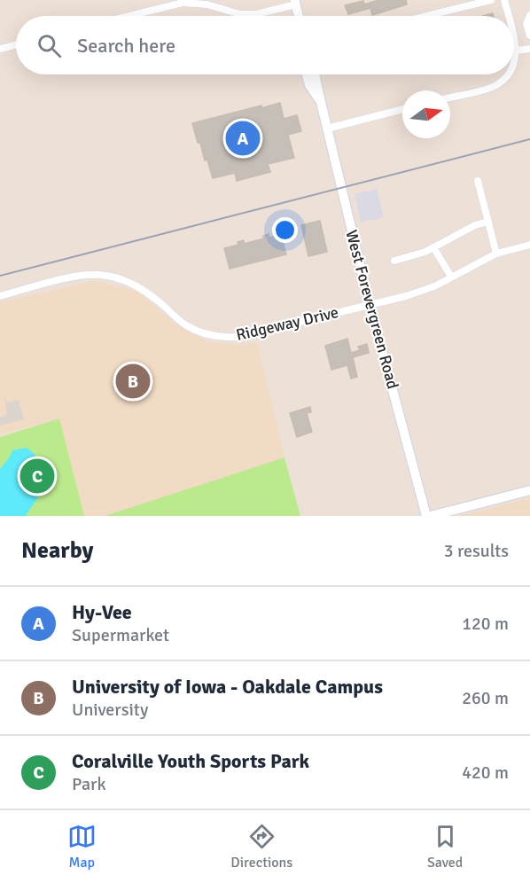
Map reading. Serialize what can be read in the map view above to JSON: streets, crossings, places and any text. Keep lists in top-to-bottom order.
{
  "streets": {
    "street": ["West Forevergreen Road", "Ridgeway Drive"]
  },
  "crossings": [
    ["West Forevergreen Road", "Ridgeway Drive"]
  ],
  "north": "right",
  "page": {
    "search": "Search here",
    "pins": ["A", "B", "C"],
    "heading": ["Nearby", "3 results"],
    "list": [
      {
        "mark": "A",
        "name": "Hy-Vee",
        "note": "Supermarket",
        "value": "120 m"
      },
      {
        "mark": "B",
        "name": "University of Iowa - Oakdale Campus",
        "note": "University",
        "value": "260 m"
      },
      {
        "mark": "C",
        "name": "Coralville Youth Sports Park",
        "note": "Park",
        "value": "420 m"
      }
    ],
    "nav": ["Map", "Directions", "Saved"]
  }
}
